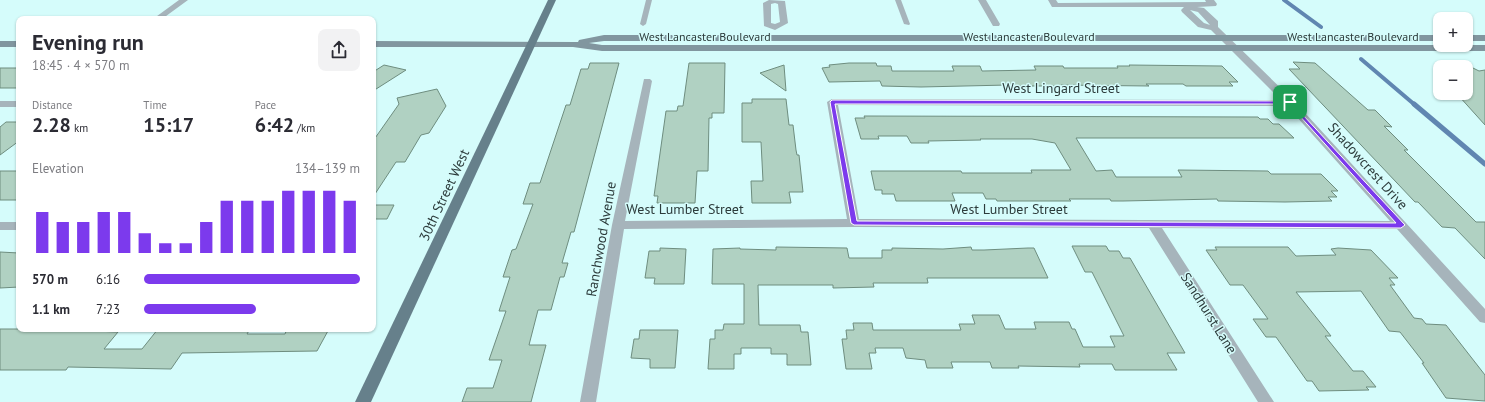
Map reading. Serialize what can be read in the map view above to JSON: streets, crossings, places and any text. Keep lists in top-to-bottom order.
{
  "streets": {
    "main road": ["30th Street West"],
    "street": [
      "West Lancaster Boulevard",
      "West Lingard Street",
      "Shadowcrest Drive",
      "West Lumber Street",
      "Ranchwood Avenue",
      "Sandhurst Lane"
    ]
  },
  "crossings": [
    ["West Lancaster Boulevard", "Shadowcrest Drive"],
    ["West Lancaster Boulevard", "30th Street West"],
    ["West Lingard Street", "Shadowcrest Drive"],
    ["West Lingard Street", "West Lumber Street"],
    ["Shadowcrest Drive", "West Lumber Street"],
    ["West Lumber Street", "Ranchwood Avenue"],
    ["West Lumber Street", "Sandhurst Lane"]
  ],
  "page": {
    "map_buttons": ["+", "−"],
    "heading": ["Evening run", "18:45 · 4 × 570 m"],
    "stats": [
      ["Distance", "2.28 km"],
      ["Time", "15:17"],
      ["Pace", "6:42 /km"]
    ],
    "chart": ["Elevation", "134–139 m"],
    "list": [
      {
        "name": "570 m",
        "note": "6:16"
      },
      {
        "name": "1.1 km",
        "note": "7:23"
      }
    ]
  }
}
